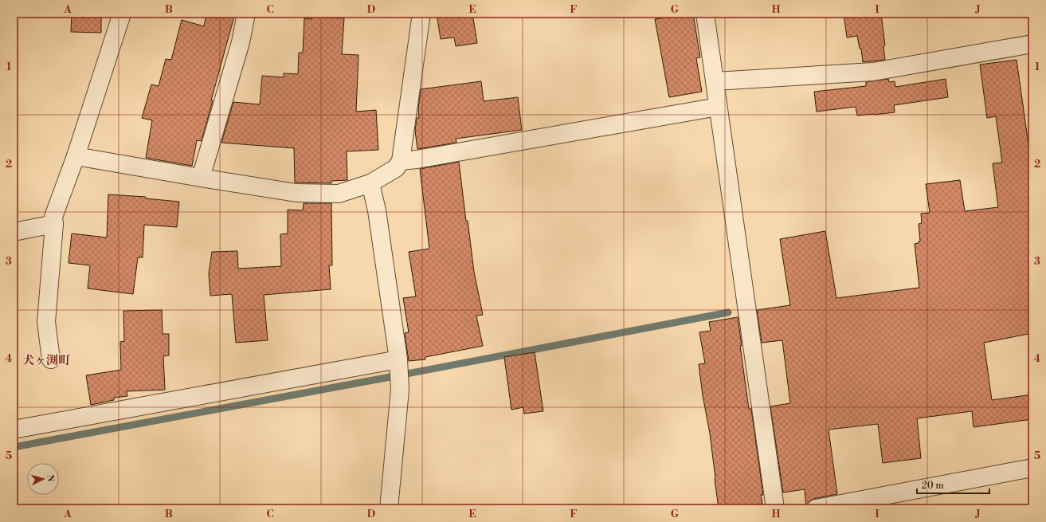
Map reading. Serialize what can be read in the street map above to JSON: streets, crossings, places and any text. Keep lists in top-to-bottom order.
{
  "districts": ["犬ヶ渕町"],
  "scale_bar": "20 m",
  "north": "right",
  "grid": {
    "columns": [
      "A",
      "B",
      "C",
      "D",
      "E",
      "F",
      "G",
      "H",
      "I",
      "J"
    ],
    "rows": [
      "1",
      "2",
      "3",
      "4",
      "5"
    ]
  }
}
